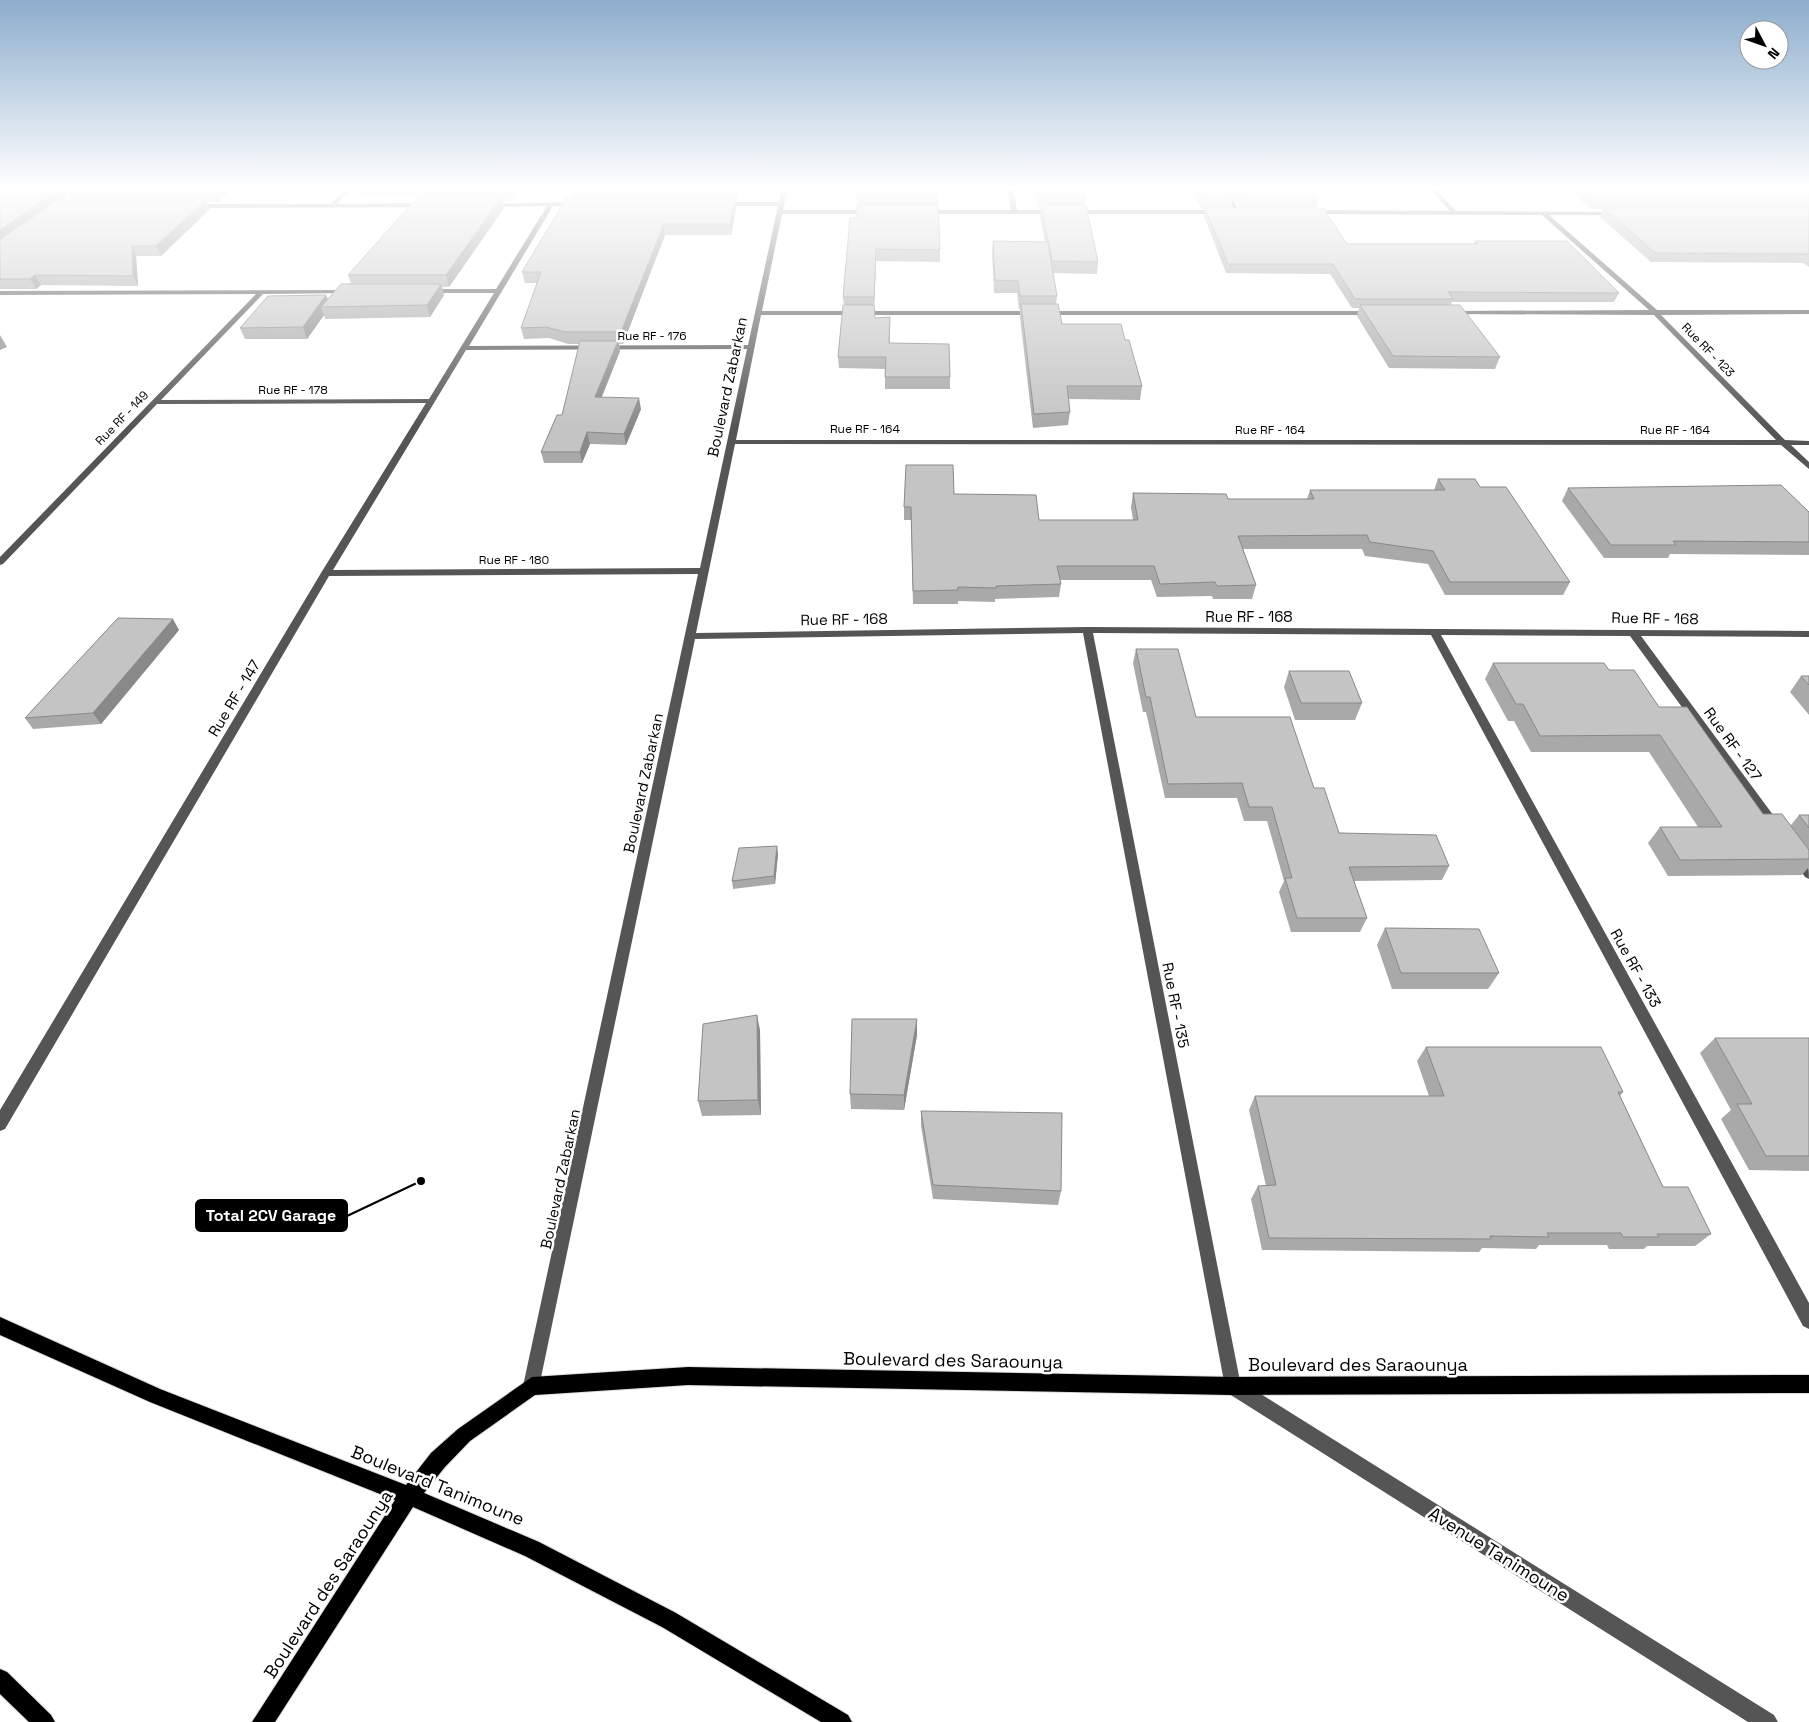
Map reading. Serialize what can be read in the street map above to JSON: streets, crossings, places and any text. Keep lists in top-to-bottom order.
{
  "streets": {
    "main road": ["Boulevard des Saraounya", "Boulevard Tanimoune"],
    "street": [
      "Rue RF - 176",
      "Rue RF - 123",
      "Boulevard Zabarkan",
      "Rue RF - 178",
      "Rue RF - 149",
      "Rue RF - 164",
      "Rue RF - 180",
      "Rue RF - 168",
      "Rue RF - 147",
      "Rue RF - 127",
      "Rue RF - 133",
      "Rue RF - 135",
      "Avenue Tanimoune"
    ]
  },
  "crossings": [
    ["Rue RF - 176", "Boulevard Zabarkan"],
    ["Rue RF - 176", "Rue RF - 147"],
    ["Rue RF - 123", "Rue RF - 164"],
    ["Boulevard Zabarkan", "Rue RF - 164"],
    ["Boulevard Zabarkan", "Rue RF - 180"],
    ["Boulevard Zabarkan", "Rue RF - 168"],
    ["Boulevard Zabarkan", "Boulevard des Saraounya"],
    ["Rue RF - 178", "Rue RF - 149"],
    ["Rue RF - 178", "Rue RF - 147"],
    ["Rue RF - 180", "Rue RF - 147"],
    ["Rue RF - 168", "Rue RF - 127"],
    ["Rue RF - 168", "Rue RF - 133"],
    ["Rue RF - 168", "Rue RF - 135"],
    ["Rue RF - 135", "Boulevard des Saraounya"],
    ["Rue RF - 135", "Avenue Tanimoune"],
    ["Boulevard des Saraounya", "Boulevard Tanimoune"],
    ["Boulevard des Saraounya", "Avenue Tanimoune"]
  ],
  "places": ["Total 2CV Garage"],
  "north": "bottom right"
}
